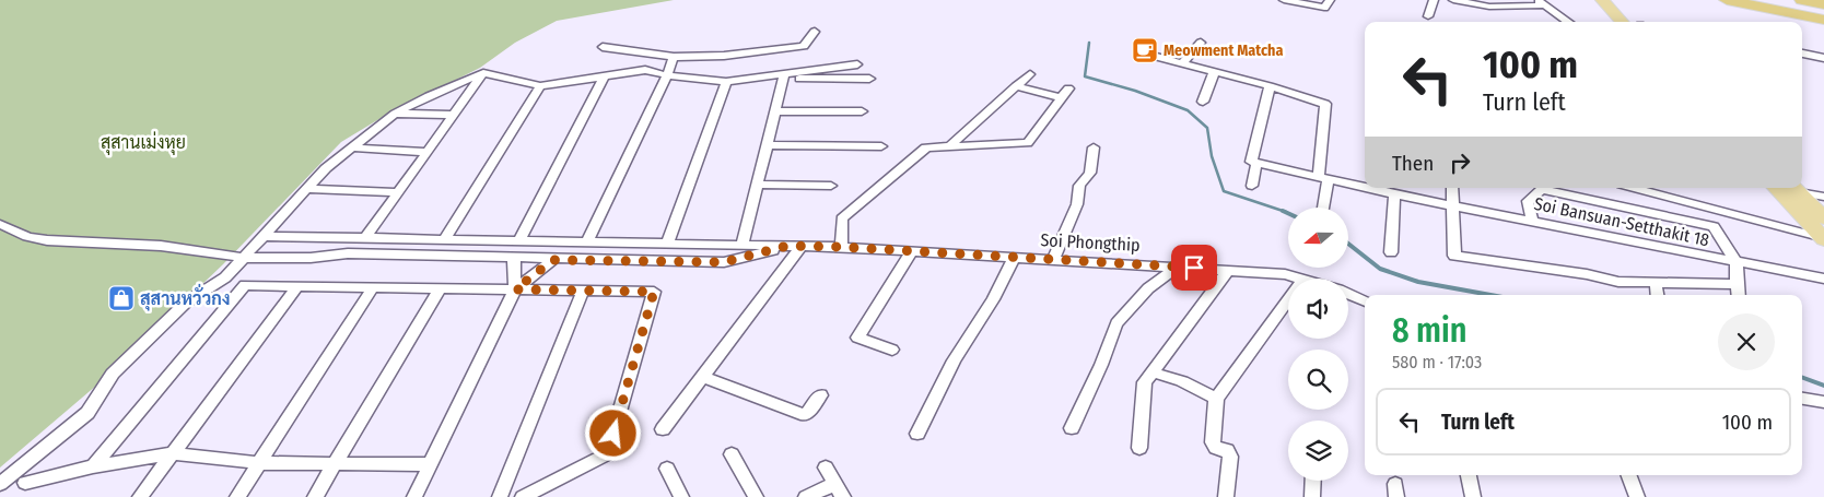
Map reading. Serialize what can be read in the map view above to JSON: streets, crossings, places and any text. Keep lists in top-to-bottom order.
{
  "streets": {
    "street": ["Soi Bansuan-Setthakit 18", "Soi Phongthip"]
  },
  "parks": ["สุสานเม่งหุย"],
  "places": {
    "cafe": ["Meowment Matcha"],
    "shop": ["สุสานหวั่วกง"]
  },
  "north": "left",
  "page": {
    "turn": ["100 m", "Turn left"],
    "then": "Then",
    "heading": ["8 min", "580 m · 17:03"],
    "list": [
      {
        "name": "Turn left",
        "value": "100 m"
      }
    ]
  }
}
